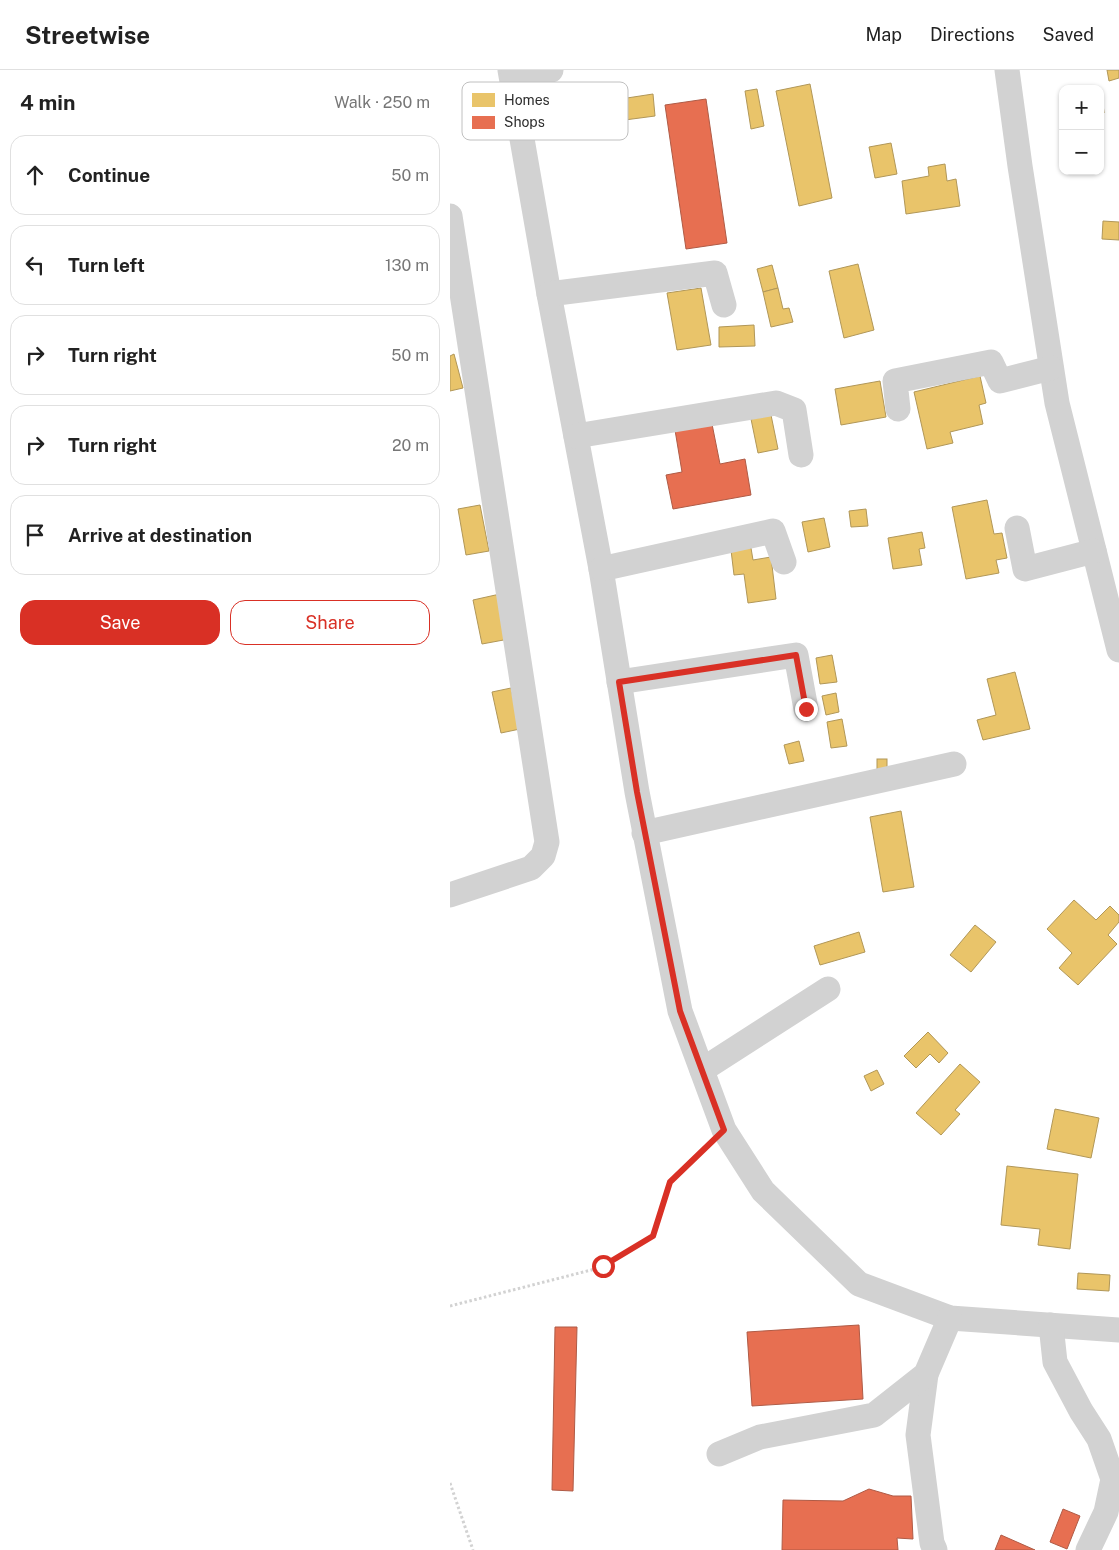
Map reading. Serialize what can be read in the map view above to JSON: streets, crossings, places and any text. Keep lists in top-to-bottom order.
{
  "legend": ["Homes", "Shops"],
  "page": {
    "header": "Streetwise",
    "nav": ["Map", "Directions", "Saved"],
    "heading": ["4 min", "Walk · 250 m"],
    "map_buttons": ["+", "−"],
    "list": [
      ["Continue", "50 m"],
      ["Turn left", "130 m"],
      ["Turn right", "50 m"],
      ["Turn right", "20 m"],
      "Arrive at destination"
    ],
    "buttons": ["Save", "Share"]
  }
}
